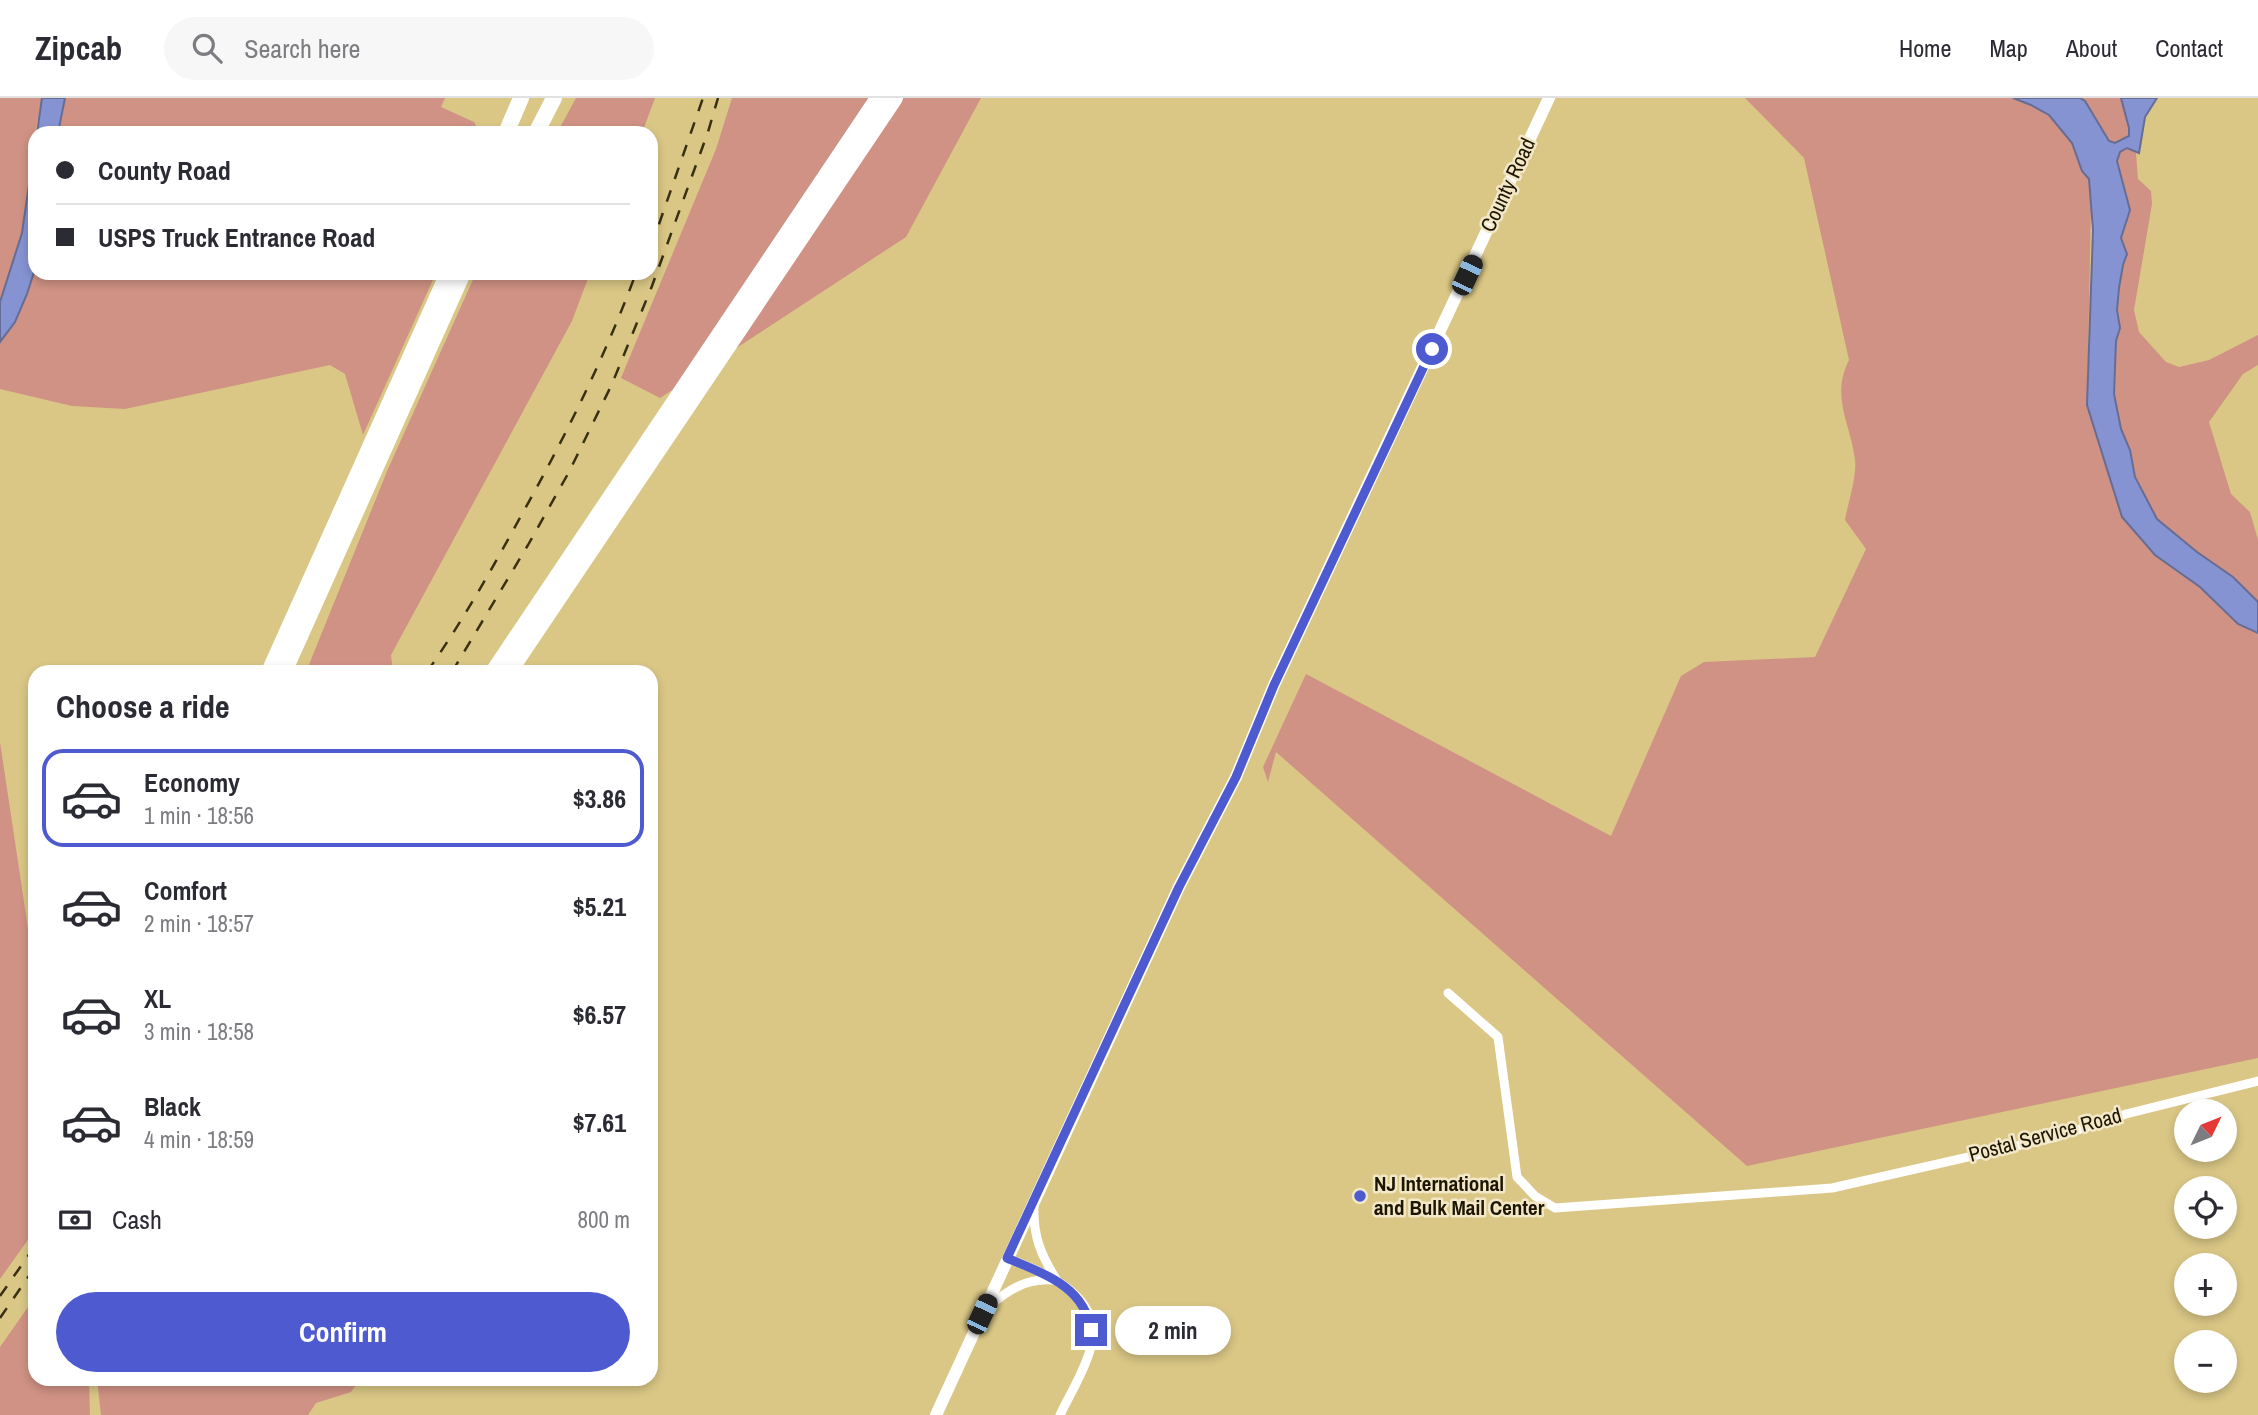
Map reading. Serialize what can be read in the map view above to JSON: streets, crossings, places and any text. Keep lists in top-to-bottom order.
{
  "streets": {
    "main road": ["County Road"],
    "street": ["Postal Service Road"]
  },
  "places": ["NJ International and Bulk Mail Center"],
  "north": "top right",
  "page": {
    "header": "Zipcab",
    "search": "Search here",
    "nav": [
      "Home",
      "Map",
      "About",
      "Contact"
    ],
    "banner": ["County Road", "USPS Truck Entrance Road"],
    "heading": "Choose a ride",
    "list": [
      {
        "name": "Economy",
        "note": "1 min · 18:56",
        "value": "$3.86"
      },
      {
        "name": "Comfort",
        "note": "2 min · 18:57",
        "value": "$5.21"
      },
      {
        "name": "XL",
        "note": "3 min · 18:58",
        "value": "$6.57"
      },
      {
        "name": "Black",
        "note": "4 min · 18:59",
        "value": "$7.61"
      }
    ],
    "map_buttons": ["+", "−"],
    "pay": ["Cash", "800 m"],
    "buttons": "Confirm",
    "bubble": "2 min"
  }
}
